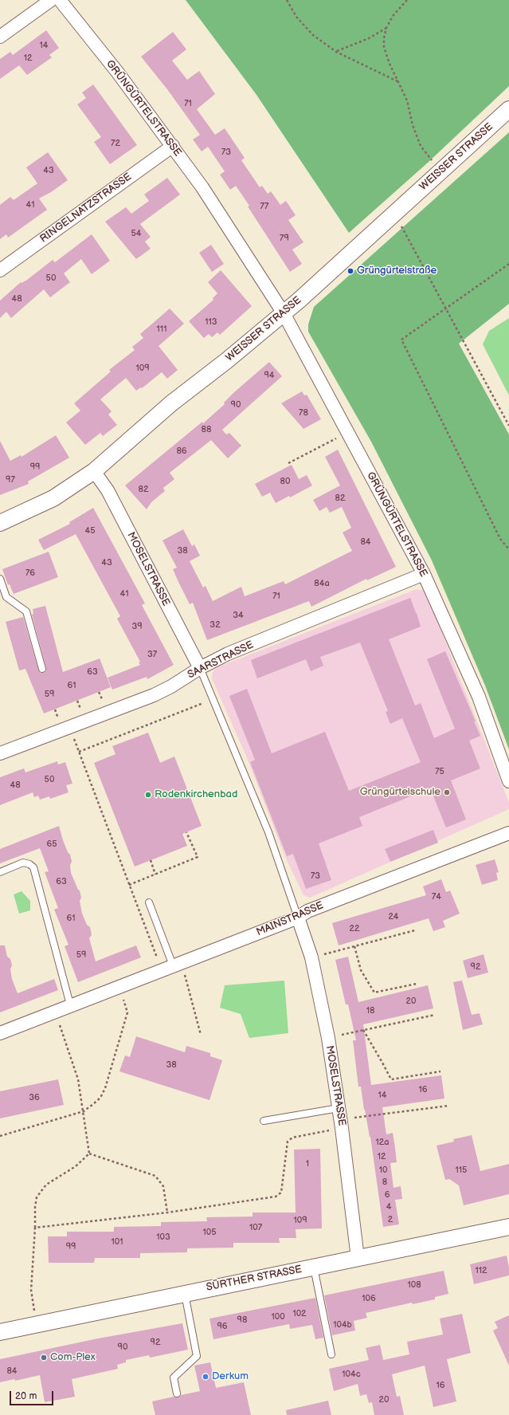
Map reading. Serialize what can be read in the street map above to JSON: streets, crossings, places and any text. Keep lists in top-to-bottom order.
{
  "streets": {
    "street": [
      "GRÜNGÜRTELSTRASSE",
      "WEISSER STRASSE",
      "RINGELNATZSTRASSE",
      "MOSELSTRASSE",
      "SAARSTRASSE",
      "MAINSTRASSE",
      "SÜRTHER STRASSE"
    ]
  },
  "crossings": [
    ["GRÜNGÜRTELSTRASSE", "WEISSER STRASSE"],
    ["GRÜNGÜRTELSTRASSE", "RINGELNATZSTRASSE"],
    ["GRÜNGÜRTELSTRASSE", "SAARSTRASSE"],
    ["WEISSER STRASSE", "MOSELSTRASSE"],
    ["MOSELSTRASSE", "SAARSTRASSE"],
    ["MOSELSTRASSE", "MAINSTRASSE"],
    ["MOSELSTRASSE", "SÜRTHER STRASSE"]
  ],
  "places": [
    "Grüngürtelstraße",
    "Grüngürtelschule",
    "Rodenkirchenbad",
    "Com-Plex",
    "Derkum"
  ],
  "house_numbers": [
    "14",
    "12",
    "71",
    "72",
    "73",
    "43",
    "41",
    "77",
    "54",
    "79",
    "50",
    "48",
    "113",
    "111",
    "109",
    "94",
    "90",
    "78",
    "88",
    "86",
    "99",
    "97",
    "80",
    "82",
    "82",
    "45",
    "84",
    "38",
    "43",
    "76",
    "84a",
    "41",
    "71",
    "34",
    "32",
    "39",
    "37",
    "63",
    "61",
    "59",
    "75",
    "50",
    "48",
    "65",
    "73",
    "63",
    "74",
    "24",
    "61",
    "22",
    "59",
    "92",
    "20",
    "18",
    "38",
    "16",
    "14",
    "36",
    "12a",
    "12",
    "1",
    "10",
    "115",
    "8",
    "6",
    "4",
    "2",
    "109",
    "107",
    "105",
    "103",
    "101",
    "99",
    "112",
    "108",
    "106",
    "102",
    "100",
    "98",
    "104b",
    "96",
    "92",
    "90",
    "84",
    "104c",
    "16",
    "20"
  ],
  "scale_bar": "20 m"
}
